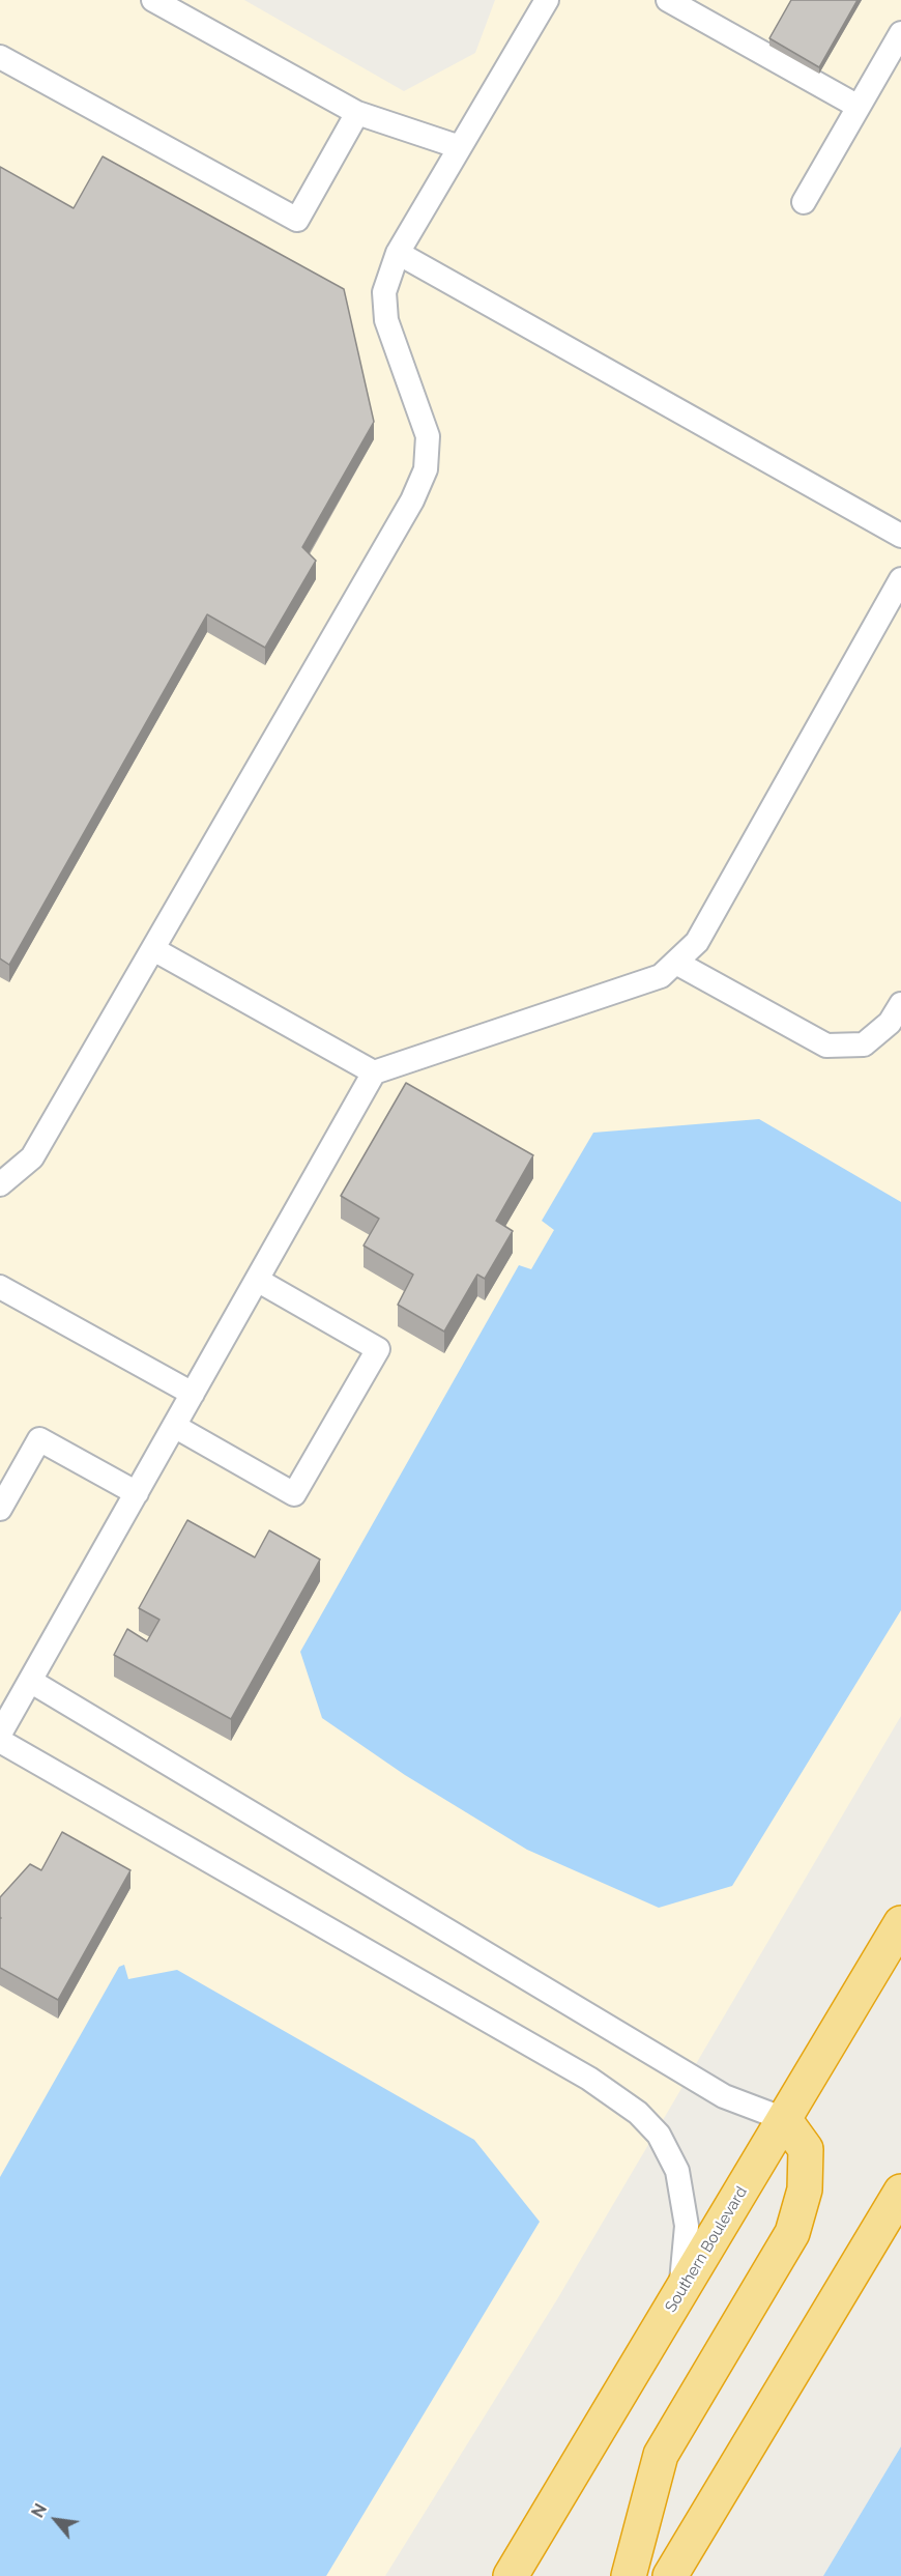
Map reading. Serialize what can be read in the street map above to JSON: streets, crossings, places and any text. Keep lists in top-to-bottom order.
{
  "streets": {
    "highway": ["Southern Boulevard"]
  },
  "north": "top left"
}
